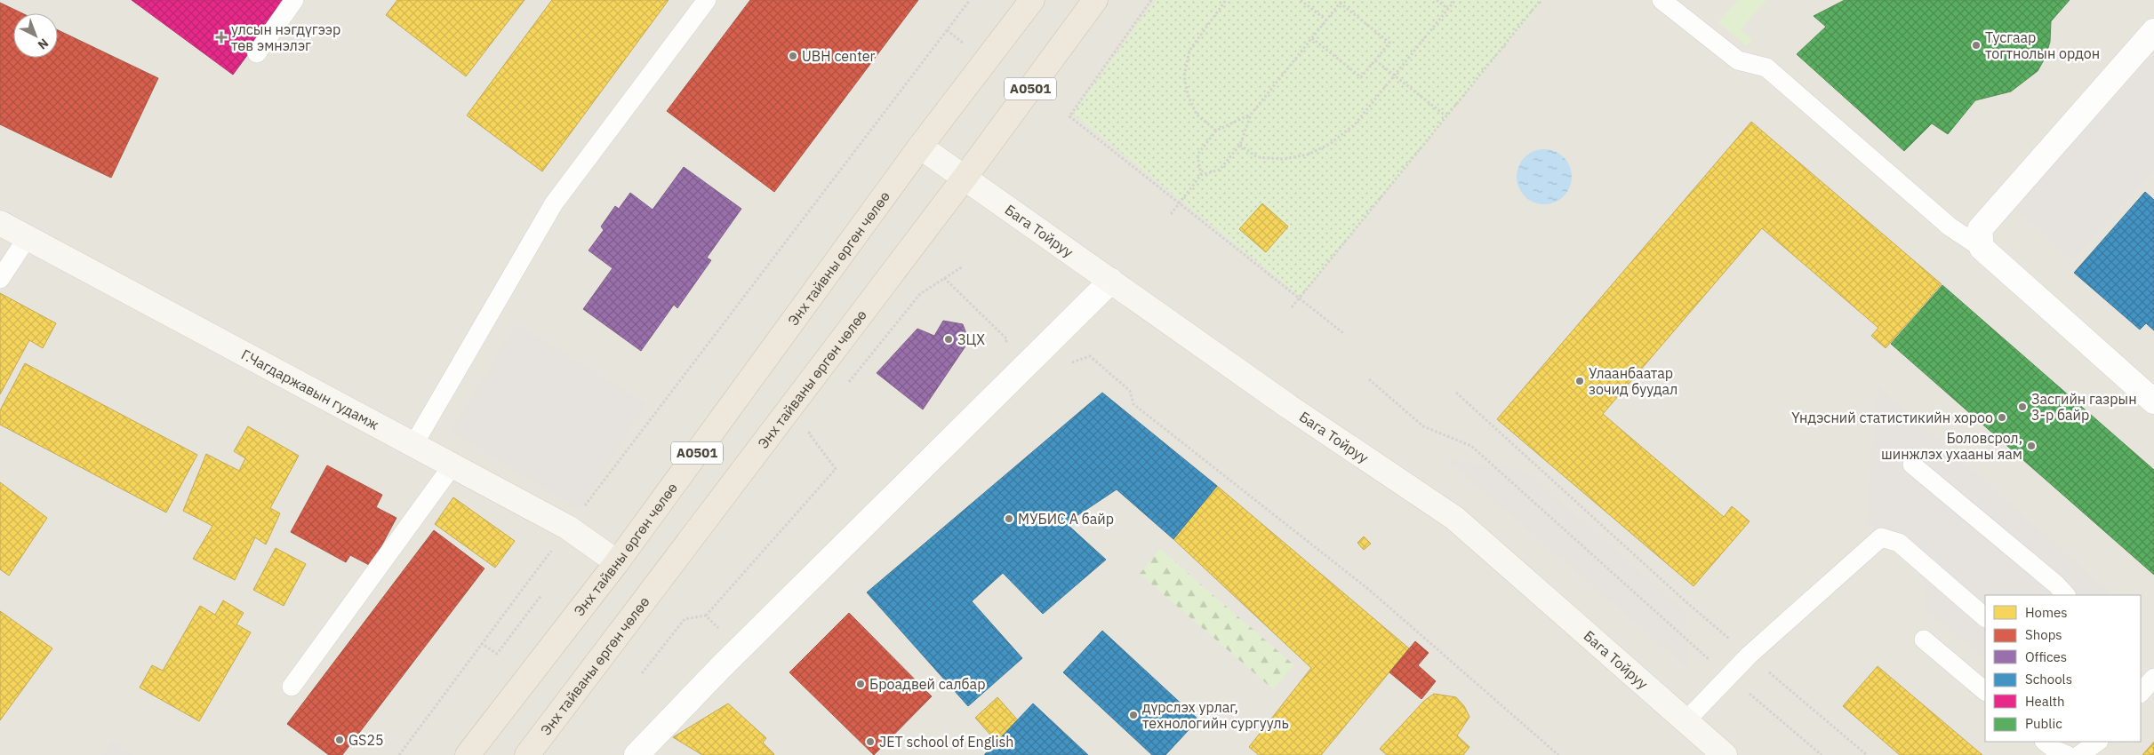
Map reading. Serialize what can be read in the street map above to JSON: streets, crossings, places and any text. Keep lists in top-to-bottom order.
{
  "streets": {
    "highway": ["A0501", "Энх тайвны өргөн чөлөө", "Энх тайваны өргөн чөлөө"],
    "main road": ["Бага Тойруу", "Г.Чагдаржавын гудамж"]
  },
  "crossings": [
    ["A0501", "Бага Тойруу"],
    ["A0501", "Энх тайвны өргөн чөлөө"],
    ["Бага Тойруу", "Энх тайвны өргөн чөлөө"],
    ["Бага Тойруу", "Энх тайваны өргөн чөлөө"],
    ["Энх тайвны өргөн чөлөө", "Г.Чагдаржавын гудамж"]
  ],
  "places": {
    "health": ["улсын нэгдүгээр төв эмнэлэг"],
    "other": [
      "Тусгаар тогтнолын ордон",
      "UBH center",
      "ЗЦХ",
      "Улаанбаатар зочид буудал",
      "Засгийн газрын 3-р байр",
      "Үндэсний статистикийн хороо",
      "Боловсрол, шинжлэх ухааны яам",
      "МУБИС А байр",
      "Броадвей салбар",
      "дүрслэх урлаг, технологийн сургууль",
      "GS25",
      "JET school of English"
    ]
  },
  "legend": [
    "Homes",
    "Shops",
    "Offices",
    "Schools",
    "Health",
    "Public"
  ],
  "north": "bottom right"
}
